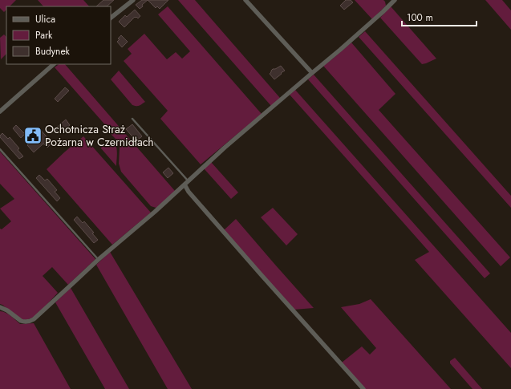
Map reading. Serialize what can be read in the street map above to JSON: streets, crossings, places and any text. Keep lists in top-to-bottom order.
{
  "places": {
    "public building": ["Ochotnicza Straż Pożarna w Czernidłach"]
  },
  "legend": ["Ulica", "Park", "Budynek"],
  "scale_bar": "100 m"
}
